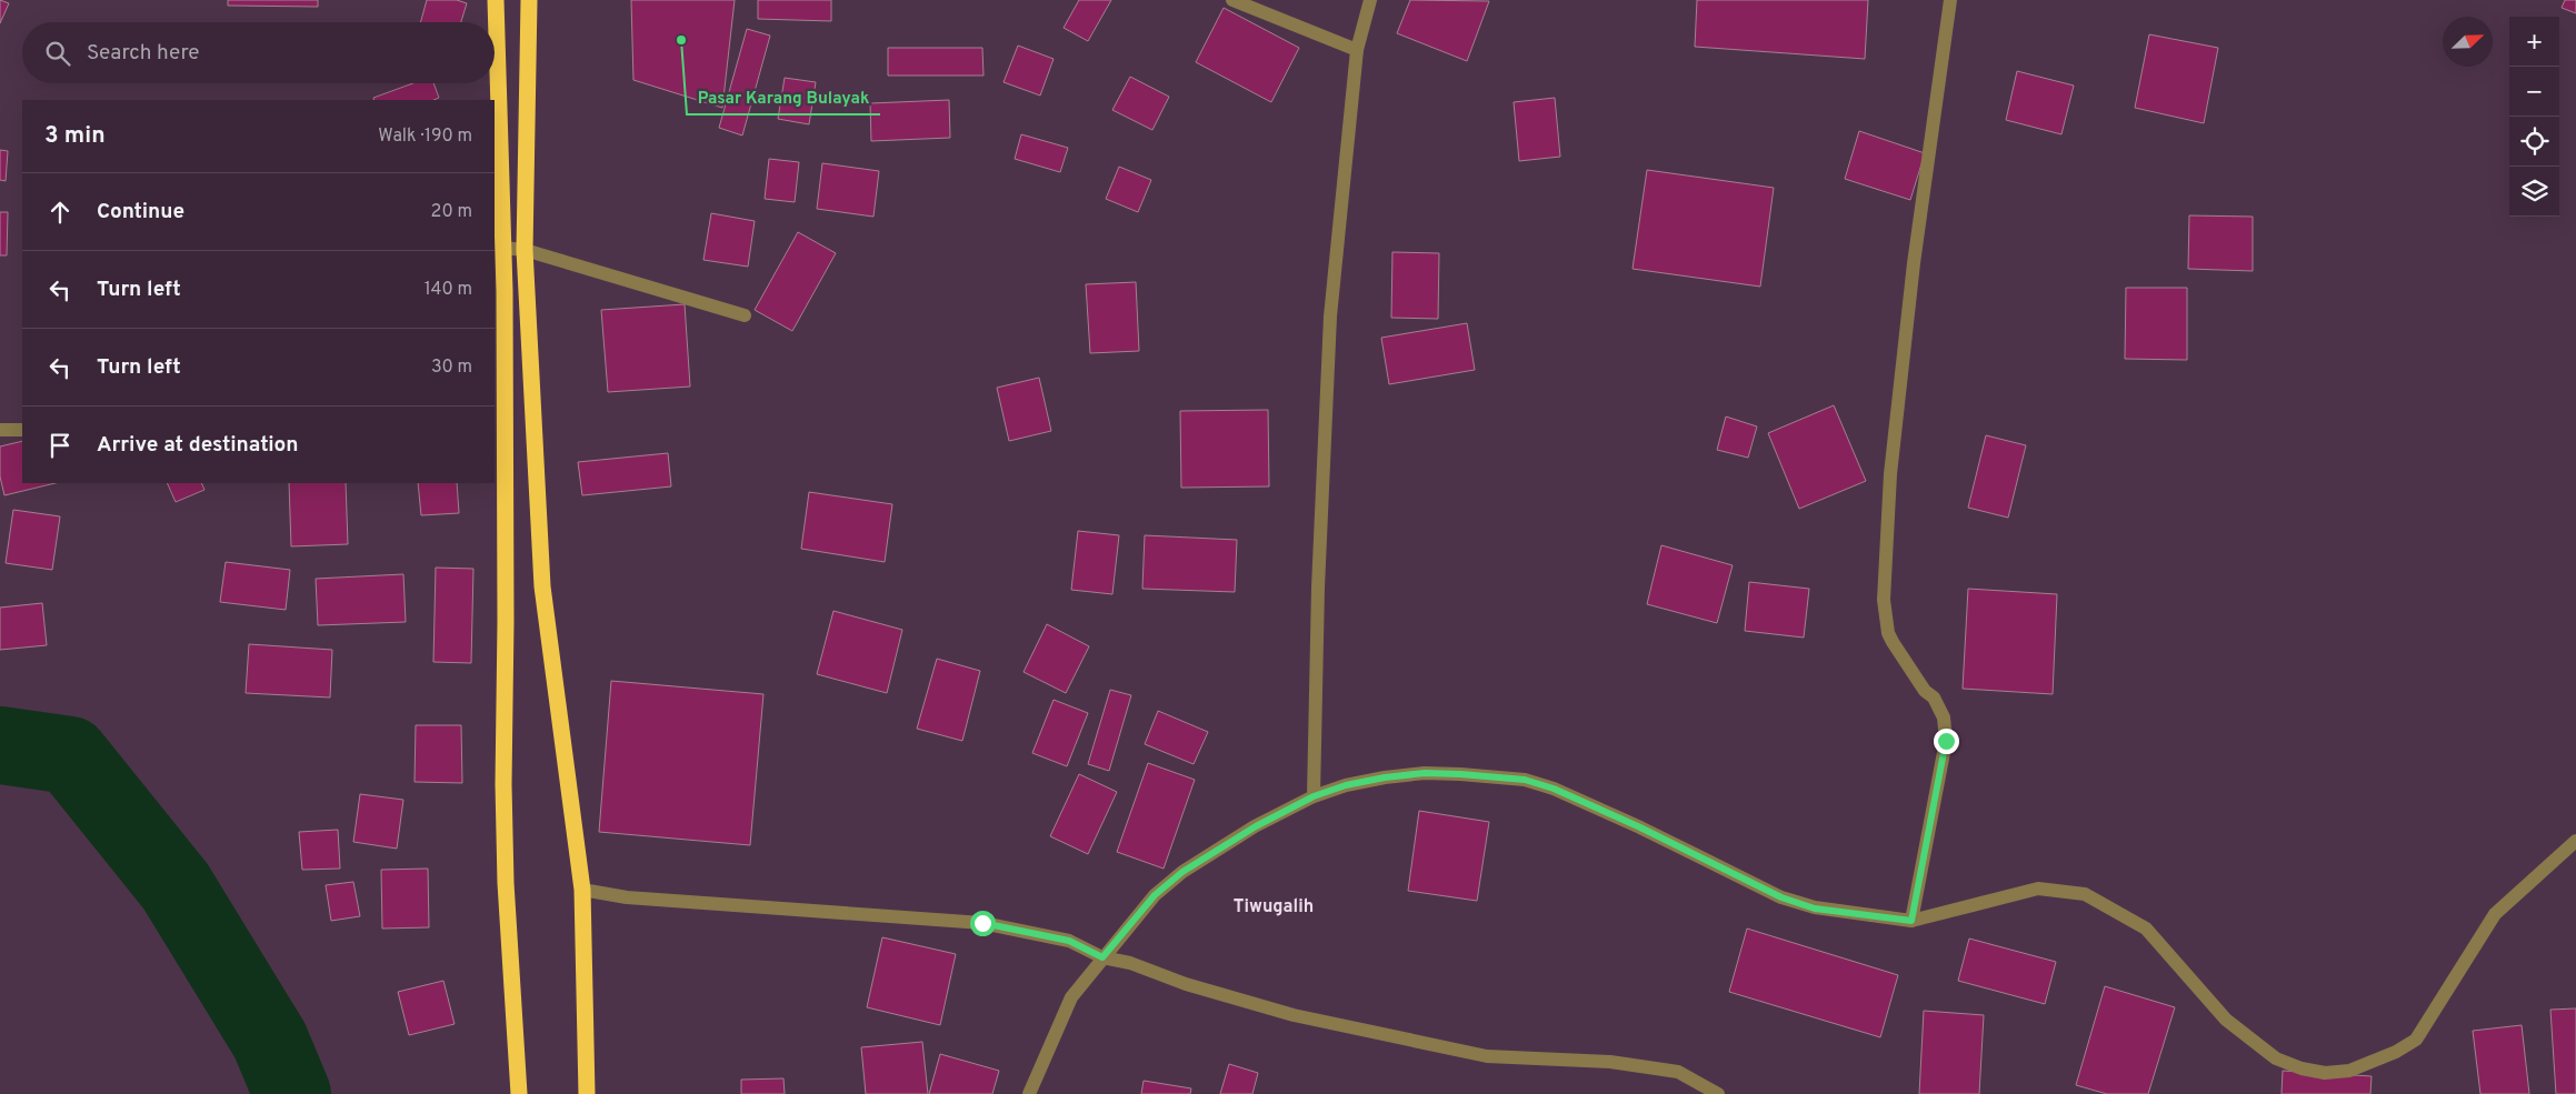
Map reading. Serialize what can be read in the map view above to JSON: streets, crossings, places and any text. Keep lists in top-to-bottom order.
{
  "districts": ["Tiwugalih"],
  "places": ["Pasar Karang Bulayak"],
  "north": "top right",
  "page": {
    "map_buttons": ["+", "−"],
    "search": "Search here",
    "heading": ["3 min", "Walk · 190 m"],
    "list": [
      ["Continue", "20 m"],
      ["Turn left", "140 m"],
      ["Turn left", "30 m"],
      "Arrive at destination"
    ]
  }
}
